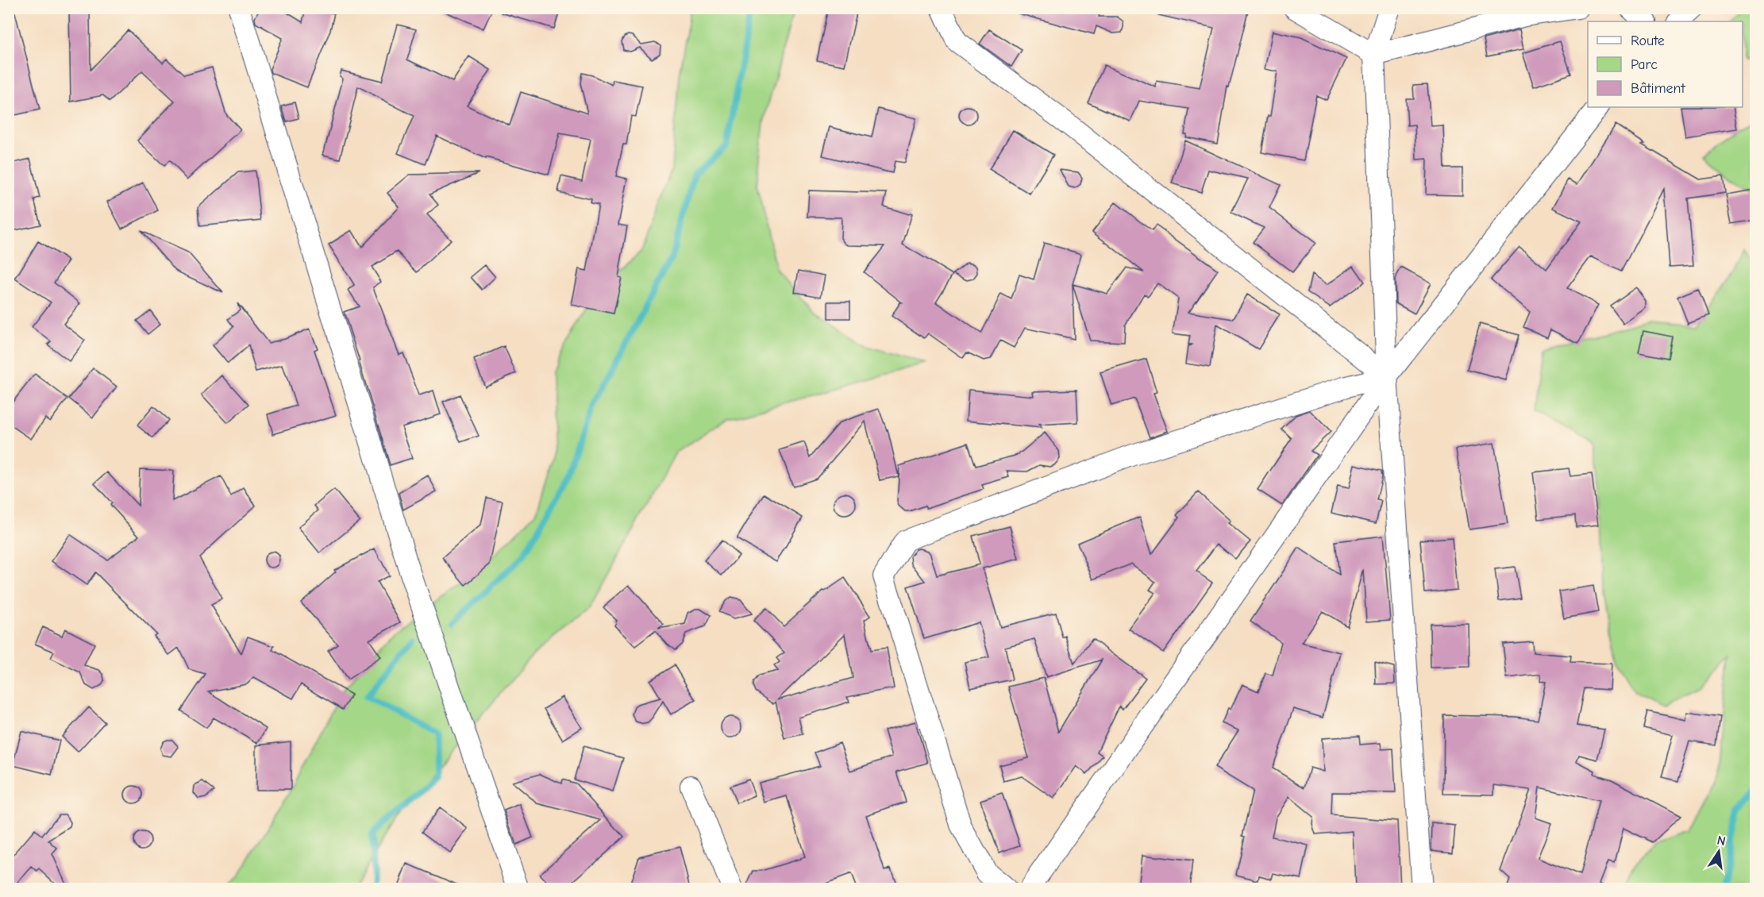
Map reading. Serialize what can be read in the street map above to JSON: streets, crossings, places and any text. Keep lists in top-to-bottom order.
{
  "legend": ["Route", "Parc", "Bâtiment"],
  "north": "top"
}
